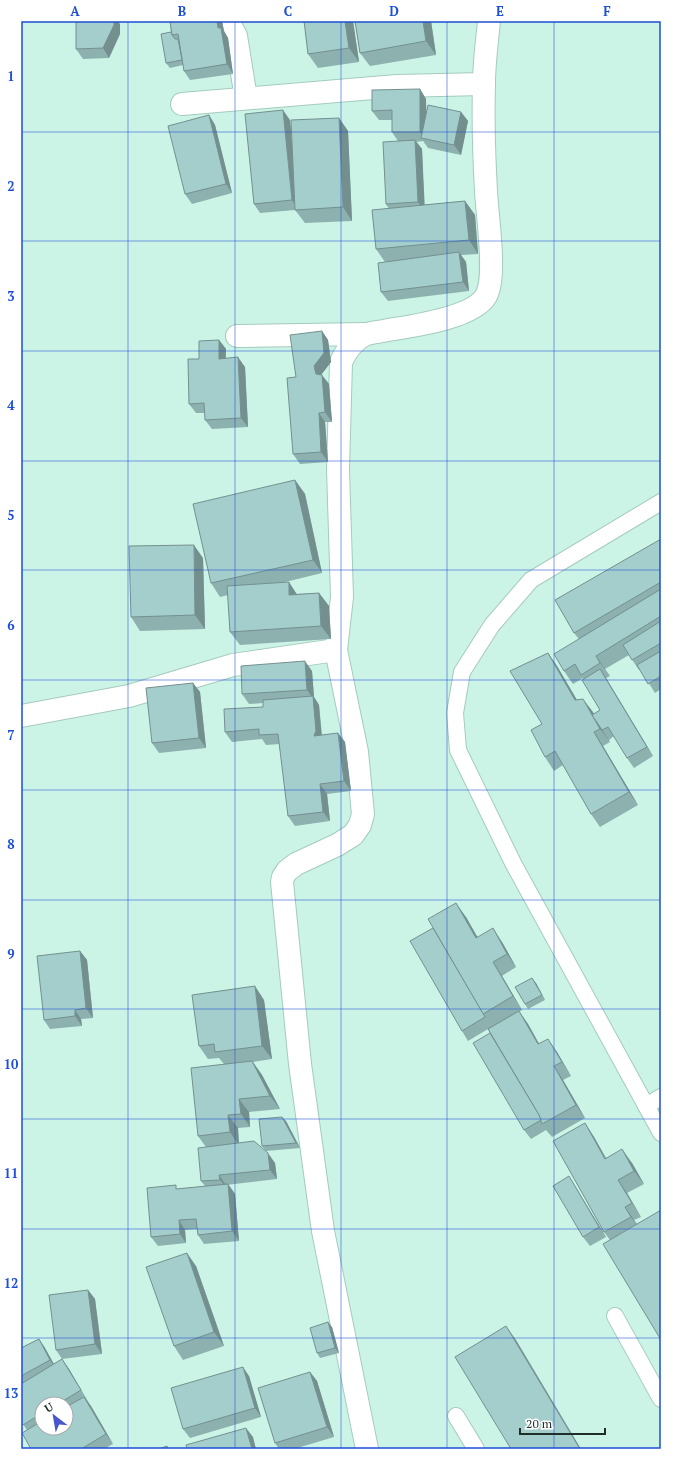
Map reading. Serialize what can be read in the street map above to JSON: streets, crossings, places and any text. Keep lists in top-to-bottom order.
{
  "scale_bar": "20 m",
  "north": "top left",
  "grid": {
    "columns": [
      "A",
      "B",
      "C",
      "D",
      "E",
      "F"
    ],
    "rows": [
      "1",
      "2",
      "3",
      "4",
      "5",
      "6",
      "7",
      "8",
      "9",
      "10",
      "11",
      "12",
      "13"
    ]
  }
}
